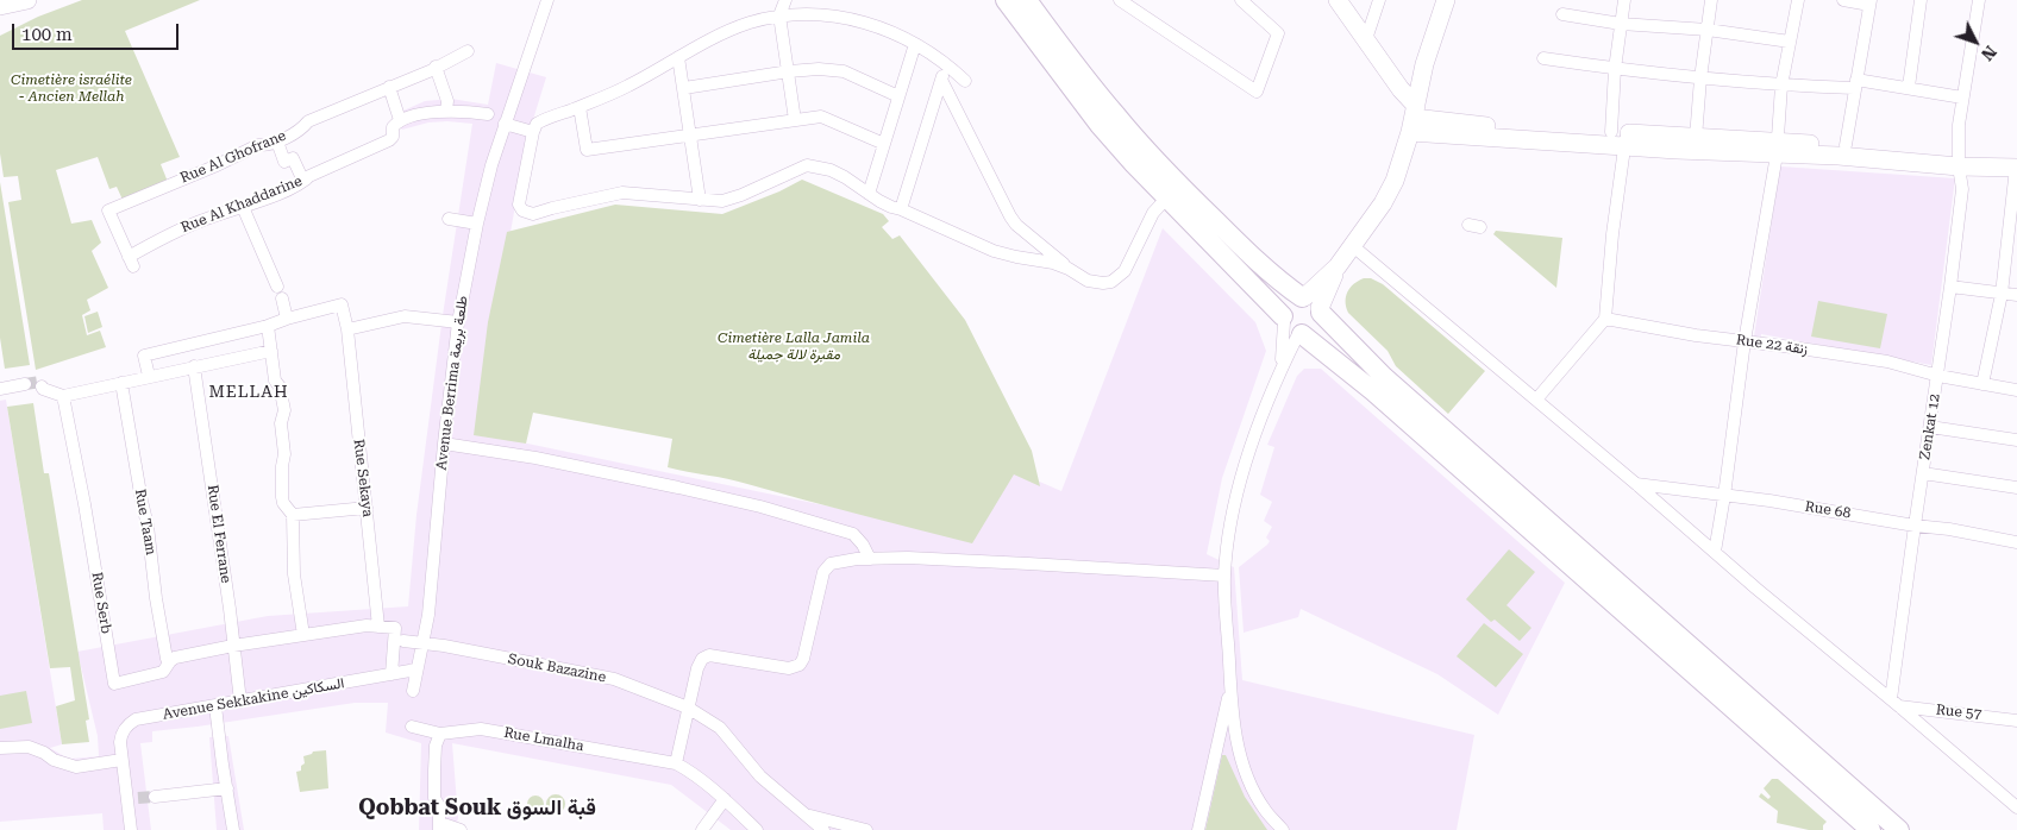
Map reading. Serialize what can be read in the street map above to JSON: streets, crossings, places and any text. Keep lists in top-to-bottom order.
{
  "streets": {
    "street": [
      "Rue Al Ghofrane",
      "Rue Al Khaddarine",
      "Rue 22 زنقة",
      "Avenue Berrima طلعة بريمة",
      "Zenkat 12",
      "Rue Sekaya",
      "Rue 68",
      "Rue Taam",
      "Rue El Ferrane",
      "Rue Serb",
      "Souk Bazazine",
      "Avenue Sekkakine السكاكين",
      "Rue 57",
      "Rue Lmalha"
    ]
  },
  "crossings": [
    ["Rue Al Ghofrane", "Rue Al Khaddarine"],
    ["Rue 22 زنقة", "Zenkat 12"],
    ["Avenue Berrima طلعة بريمة", "Souk Bazazine"],
    ["Avenue Berrima طلعة بريمة", "Avenue Sekkakine السكاكين"],
    ["Zenkat 12", "Rue 68"],
    ["Zenkat 12", "Rue 57"],
    ["Rue Sekaya", "Rue Serb"],
    ["Rue Taam", "Rue Serb"],
    ["Rue El Ferrane", "Rue Serb"],
    ["Rue El Ferrane", "Avenue Sekkakine السكاكين"]
  ],
  "districts": ["MELLAH", "Qobbat Souk قبة السوق"],
  "parks": ["Cimetière israélite - Ancien Mellah", "Cimetière Lalla Jamila مقبرة لالة جميلة"],
  "scale_bar": "100 m",
  "north": "bottom right"
}
